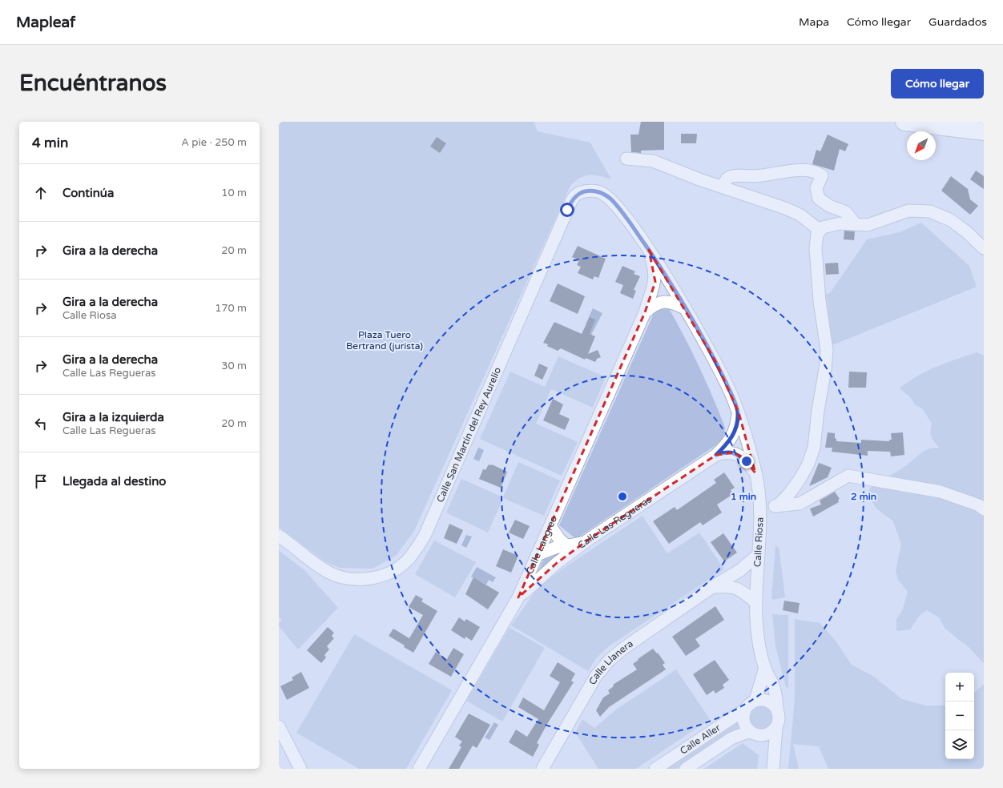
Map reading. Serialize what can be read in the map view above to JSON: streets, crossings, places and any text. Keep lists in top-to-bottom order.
{
  "streets": {
    "street": [
      "Calle San Martín del Rey Aurelio",
      "Calle Las Regueras",
      "Calle Riosa",
      "Calle Langreo",
      "Calle Llanera",
      "Calle Aller"
    ]
  },
  "crossings": [
    ["Calle San Martín del Rey Aurelio", "Calle Riosa"],
    ["Calle Las Regueras", "Calle Riosa"],
    ["Calle Las Regueras", "Calle Langreo"],
    ["Calle Riosa", "Calle Langreo"],
    ["Calle Riosa", "Calle Llanera"],
    ["Calle Riosa", "Calle Aller"]
  ],
  "parks": ["Plaza Tuero Bertrand (jurista)"],
  "north": "bottom left",
  "page": {
    "header": "Mapleaf",
    "nav": ["Mapa", "Cómo llegar", "Guardados"],
    "buttons": "Cómo llegar",
    "title": "Encuéntranos",
    "heading": ["4 min", "A pie · 250 m"],
    "list": [
      ["Continúa", "10 m"],
      ["Gira a la derecha", "20 m"],
      ["Gira a la derecha", "Calle Riosa", "170 m"],
      ["Gira a la derecha", "Calle Las Regueras", "30 m"],
      ["Gira a la izquierda", "Calle Las Regueras", "20 m"],
      "Llegada al destino"
    ],
    "map_buttons": ["+", "−"]
  },
  "rings": ["1 min", "2 min"]
}
